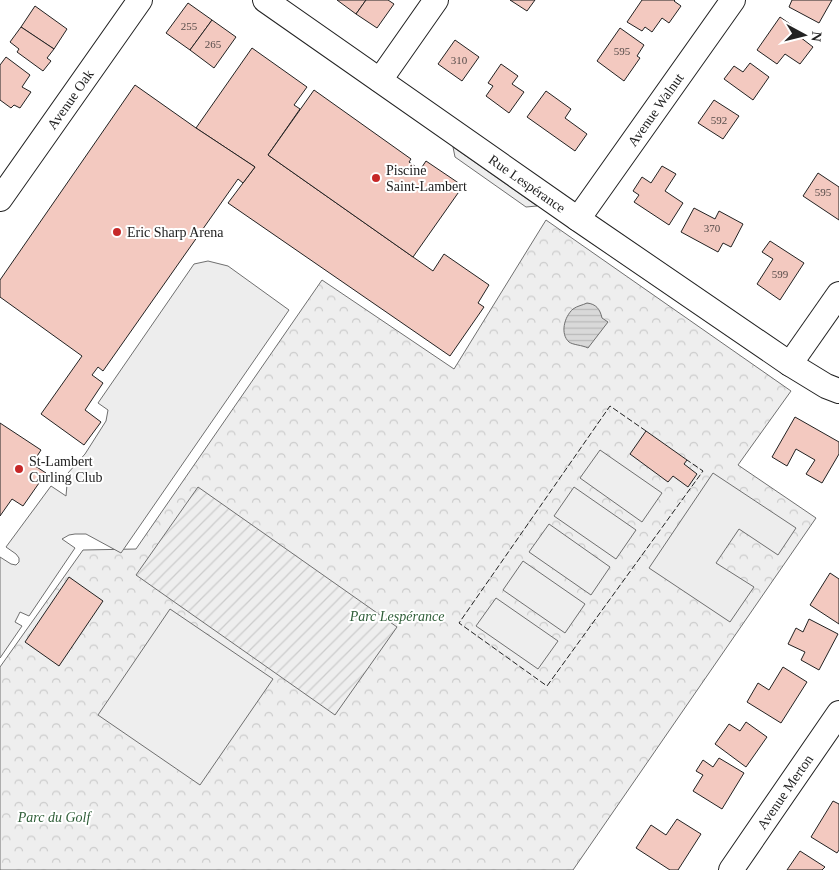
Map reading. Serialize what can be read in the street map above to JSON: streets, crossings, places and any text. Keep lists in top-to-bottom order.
{
  "streets": {
    "street": [
      "Avenue Oak",
      "Avenue Walnut",
      "Rue Lespérance",
      "Avenue Merton"
    ]
  },
  "crossings": [
    ["Avenue Walnut", "Rue Lespérance"]
  ],
  "parks": ["Parc Lespérance", "Parc du Golf"],
  "places": ["Piscine Saint-Lambert", "Eric Sharp Arena", "St-Lambert Curling Club"],
  "house_numbers": [
    "255",
    "265",
    "595",
    "310",
    "592",
    "595",
    "370",
    "599"
  ],
  "north": "right"
}
